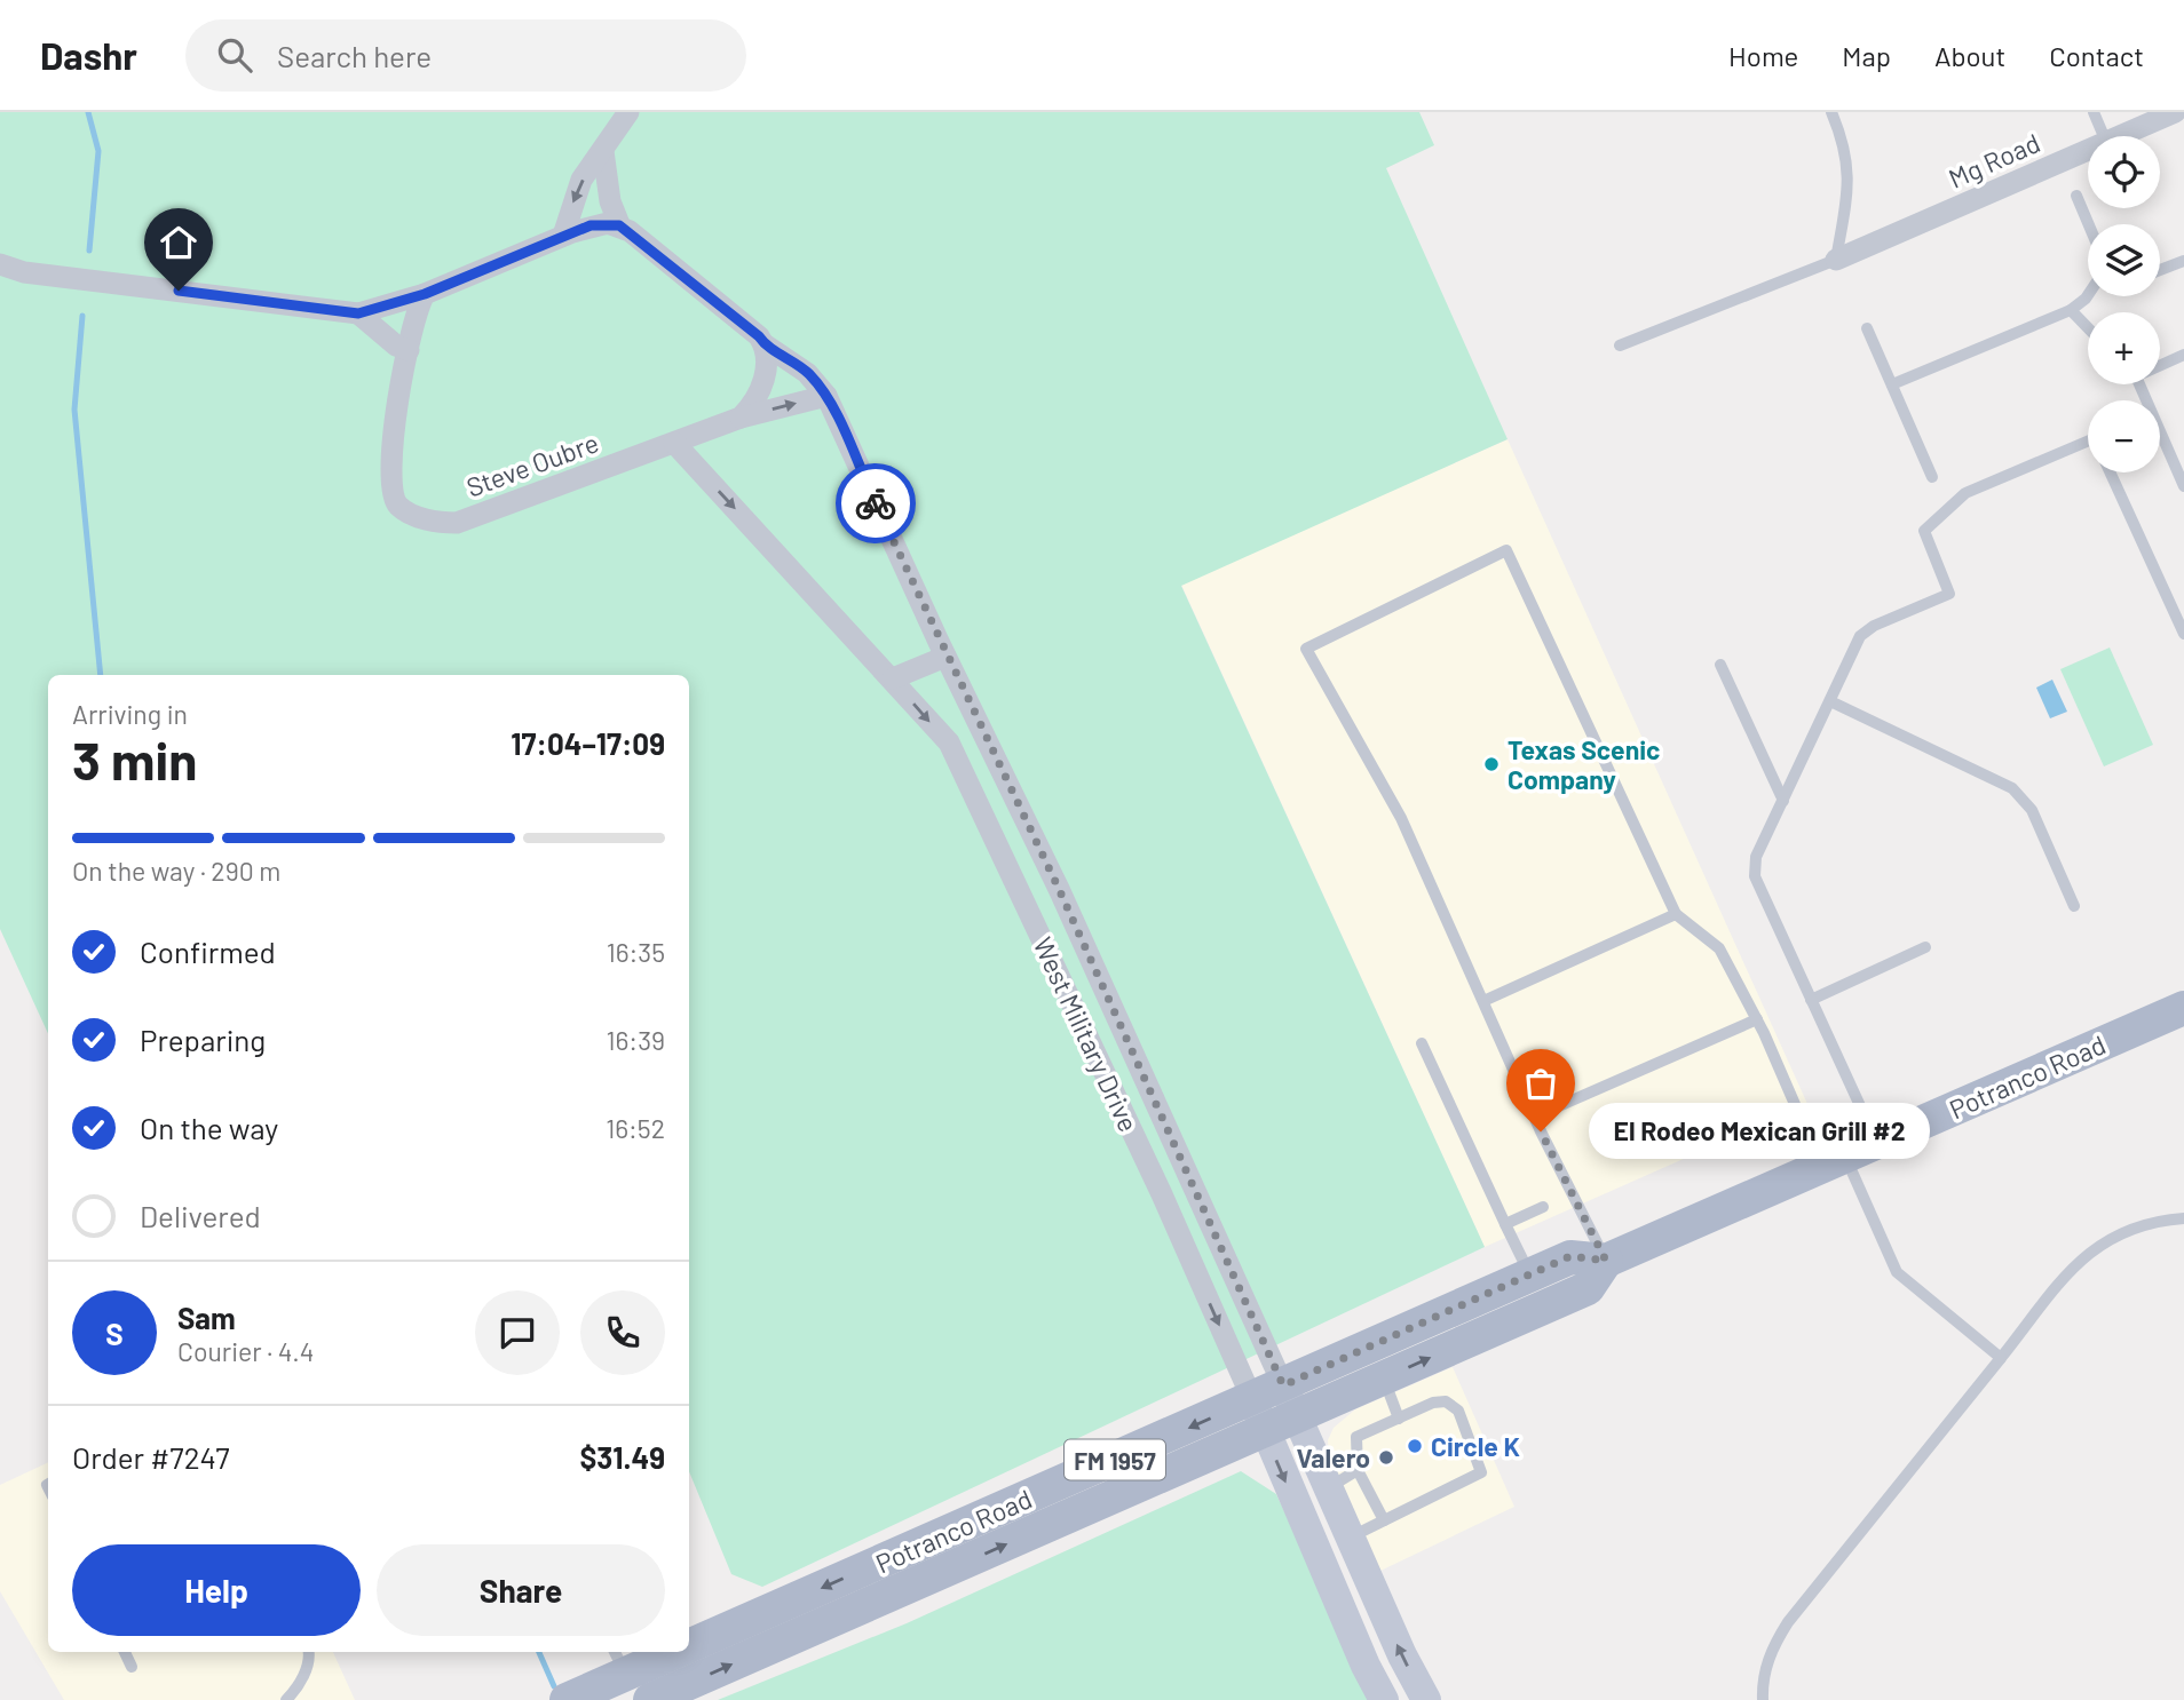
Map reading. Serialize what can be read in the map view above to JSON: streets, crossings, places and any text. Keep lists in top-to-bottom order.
{
  "streets": {
    "main road": ["West Military Drive", "Potranco Road", "FM 1957"],
    "street": ["Mg Road", "Steve Oubre"]
  },
  "crossings": [
    ["Steve Oubre", "West Military Drive"],
    ["West Military Drive", "Potranco Road"]
  ],
  "places": [
    "Texas Scenic Company",
    "El Rodeo Mexican Grill #2",
    "Circle K",
    "Valero"
  ],
  "page": {
    "header": "Dashr",
    "search": "Search here",
    "nav": [
      "Home",
      "Map",
      "About",
      "Contact"
    ],
    "map_buttons": ["+", "−"],
    "heading": ["3 min", "Arriving in", "17:04–17:09"],
    "panel": [
      "Sam",
      "Courier · 4.4",
      "Order #7247",
      "$31.49"
    ],
    "bar": "On the way · 290 m",
    "list": [
      ["Confirmed", "16:35"],
      ["Preparing", "16:39"],
      ["On the way", "16:52"],
      "Delivered"
    ],
    "bubble": "El Rodeo Mexican Grill #2",
    "round": "S",
    "buttons": ["Help", "Share"]
  }
}
